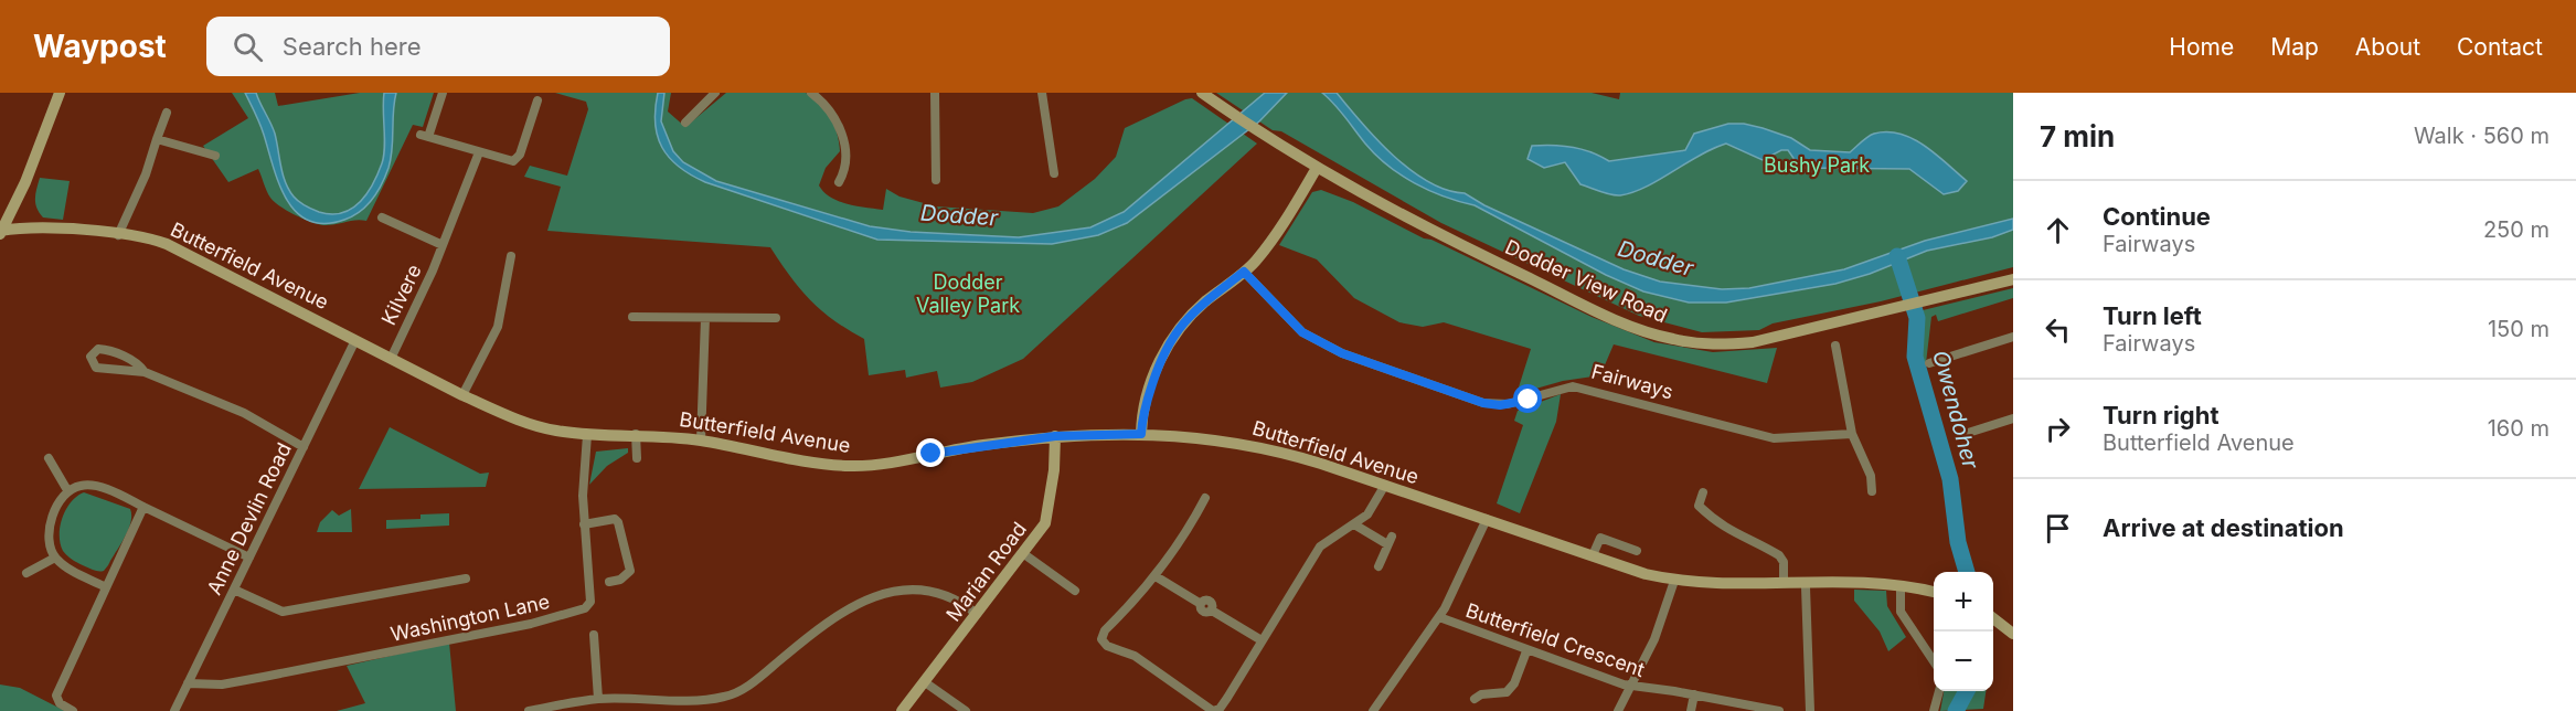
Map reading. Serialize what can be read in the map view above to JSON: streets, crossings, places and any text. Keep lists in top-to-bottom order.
{
  "streets": {
    "main road": ["Butterfield Avenue", "Dodder View Road", "Marian Road"],
    "street": [
      "Kilvere",
      "Fairways",
      "Anne Devlin Road",
      "Washington Lane",
      "Butterfield Crescent"
    ]
  },
  "crossings": [
    ["Butterfield Avenue", "Kilvere"],
    ["Butterfield Avenue", "Anne Devlin Road"],
    ["Butterfield Avenue", "Marian Road"],
    ["Butterfield Avenue", "Washington Lane"],
    ["Anne Devlin Road", "Washington Lane"]
  ],
  "water": ["Dodder", "Owendoher"],
  "parks": ["Bushy Park", "Dodder Valley Park"],
  "page": {
    "header": "Waypost",
    "search": "Search here",
    "nav": [
      "Home",
      "Map",
      "About",
      "Contact"
    ],
    "heading": ["7 min", "Walk · 560 m"],
    "list": [
      ["Continue", "Fairways", "250 m"],
      ["Turn left", "Fairways", "150 m"],
      ["Turn right", "Butterfield Avenue", "160 m"],
      "Arrive at destination"
    ],
    "map_buttons": ["+", "−"]
  }
}
